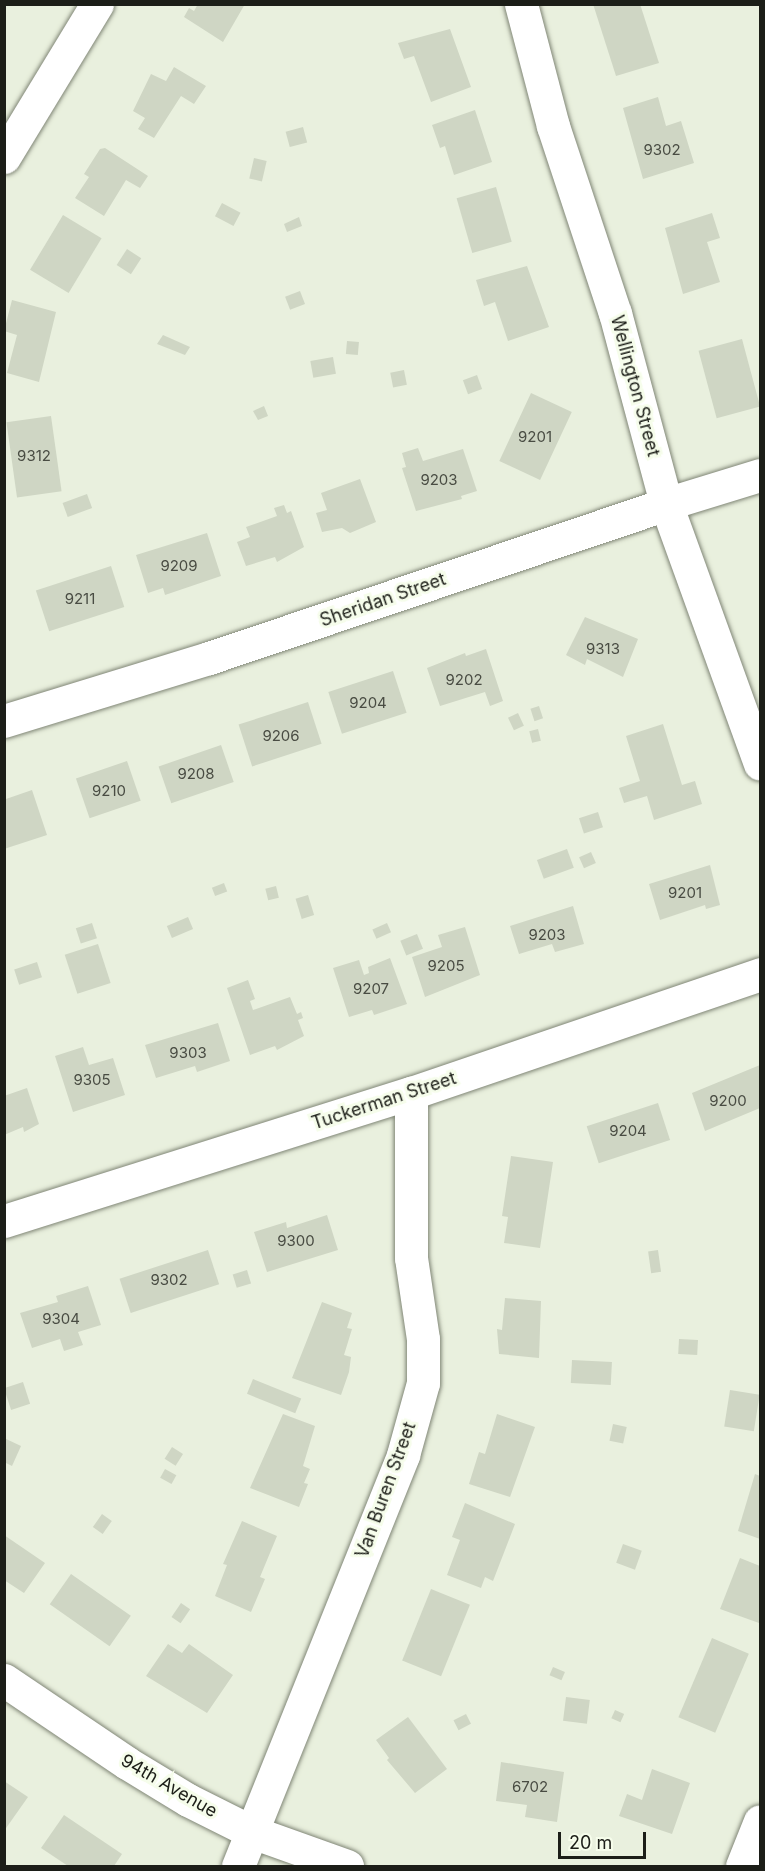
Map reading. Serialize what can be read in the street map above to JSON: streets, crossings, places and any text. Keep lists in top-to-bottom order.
{
  "streets": {
    "street": [
      "Wellington Street",
      "Sheridan Street",
      "Tuckerman Street",
      "Van Buren Street",
      "94th Avenue"
    ]
  },
  "crossings": [
    ["Wellington Street", "Sheridan Street"],
    ["Tuckerman Street", "Van Buren Street"],
    ["Van Buren Street", "94th Avenue"]
  ],
  "house_numbers": [
    "9302",
    "9201",
    "9312",
    "9203",
    "9209",
    "9211",
    "9313",
    "9202",
    "9204",
    "9206",
    "9208",
    "9210",
    "9201",
    "9203",
    "9205",
    "9207",
    "9303",
    "9305",
    "9200",
    "9204",
    "9300",
    "9302",
    "9304",
    "6702"
  ],
  "scale_bar": "20 m"
}
